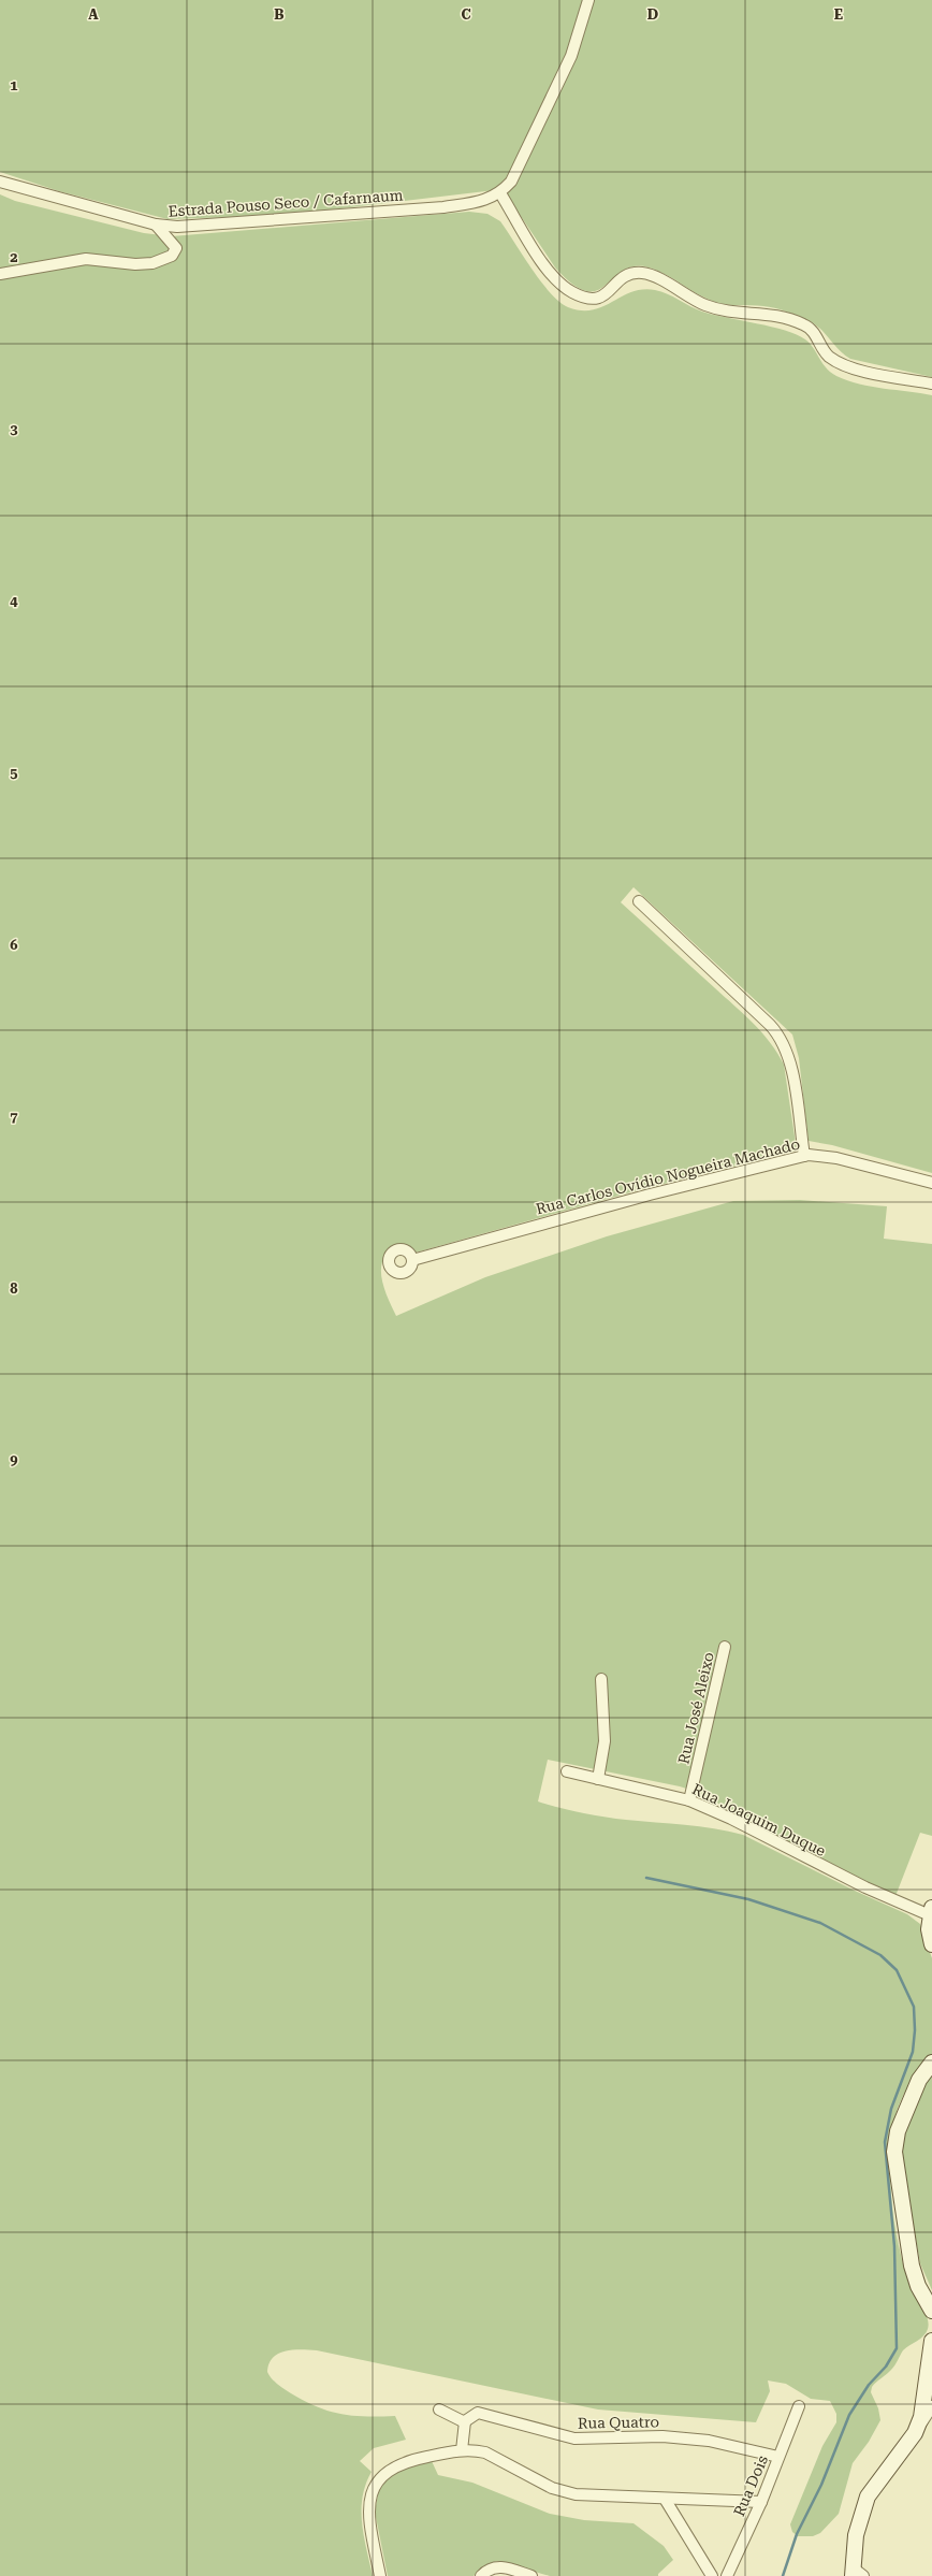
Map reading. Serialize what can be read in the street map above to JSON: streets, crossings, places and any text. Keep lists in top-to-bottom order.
{
  "streets": {
    "street": [
      "Estrada Pouso Seco / Cafarnaum",
      "Rua Carlos Ovídio Nogueira Machado",
      "Rua José Aleixo",
      "Rua Joaquim Duque",
      "Rua Quatro",
      "Rua Dois"
    ]
  },
  "crossings": [
    ["Rua José Aleixo", "Rua Joaquim Duque"],
    ["Rua Quatro", "Rua Dois"]
  ],
  "grid": {
    "columns": [
      "A",
      "B",
      "C",
      "D",
      "E"
    ],
    "rows": [
      "1",
      "2",
      "3",
      "4",
      "5",
      "6",
      "7",
      "8",
      "9"
    ]
  }
}
